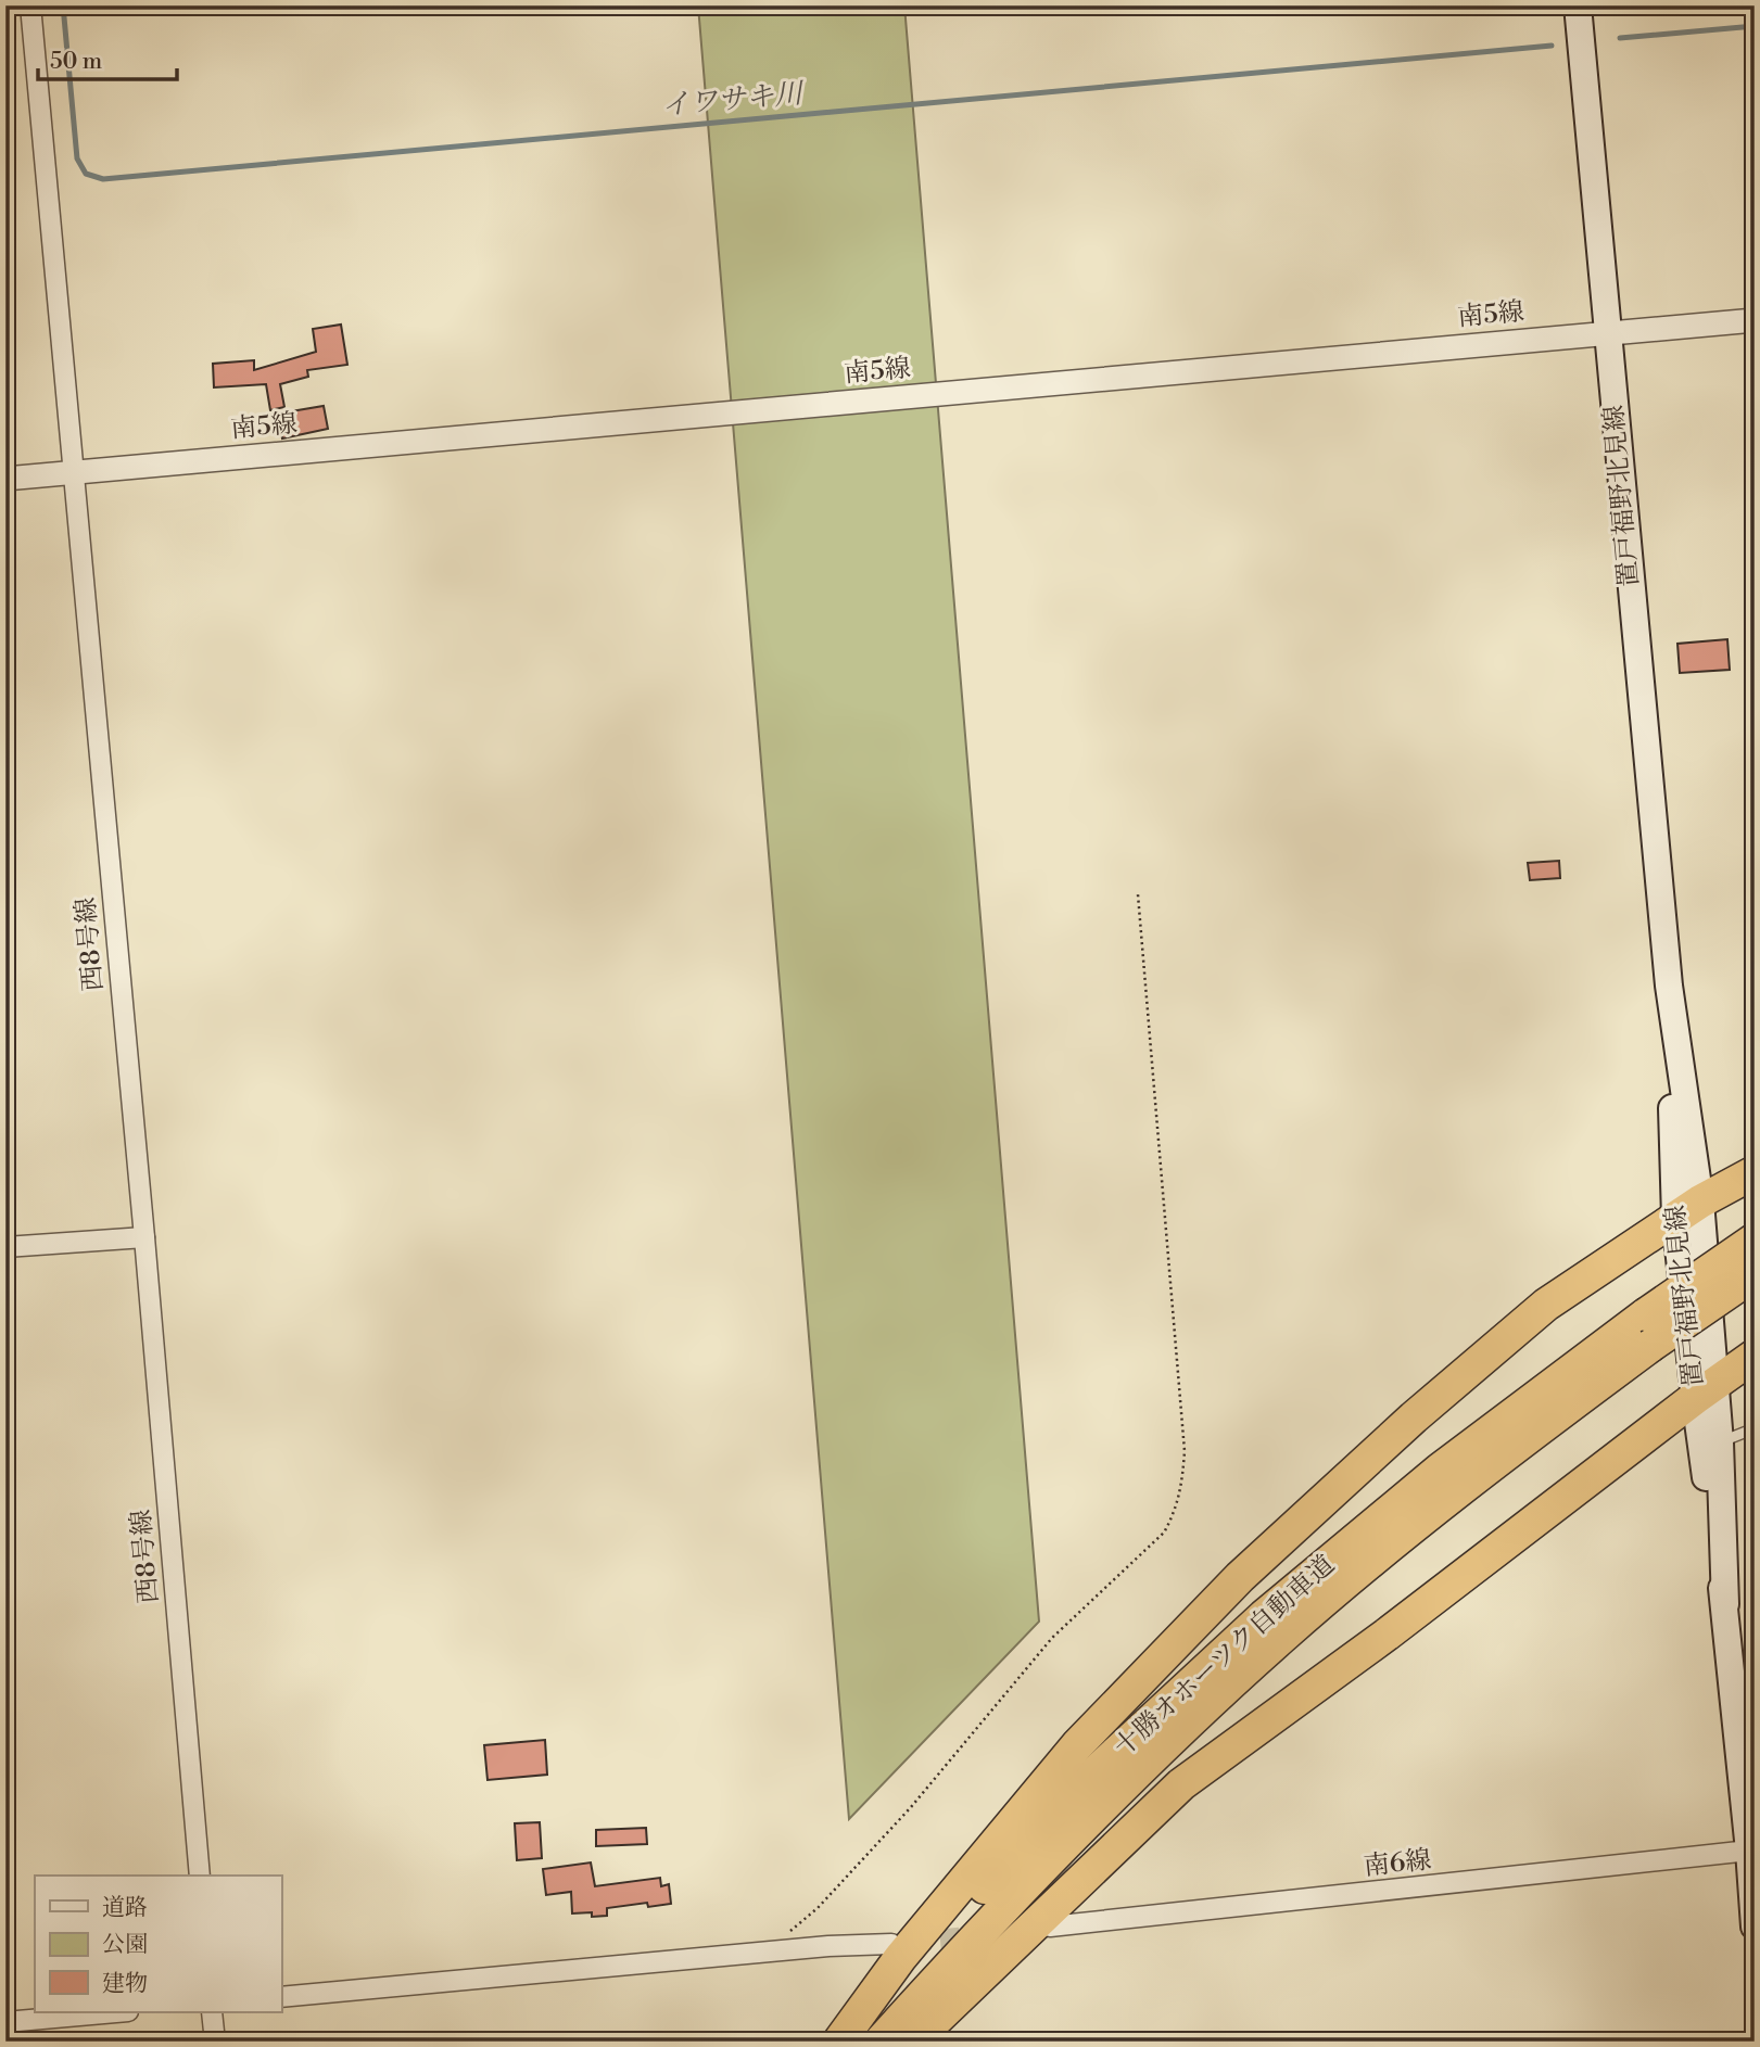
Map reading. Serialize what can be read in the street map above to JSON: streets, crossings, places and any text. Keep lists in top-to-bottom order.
{
  "streets": {
    "highway": ["十勝オホーツク自動車道"],
    "main road": ["置戸福野北見線"],
    "street": ["南5線", "西8号線", "南6線"]
  },
  "crossings": [
    ["南5線", "置戸福野北見線"],
    ["南5線", "西8号線"],
    ["置戸福野北見線", "南6線"]
  ],
  "water": ["イワサキ川"],
  "legend": ["道路", "公園", "建物"],
  "scale_bar": "50 m"
}
